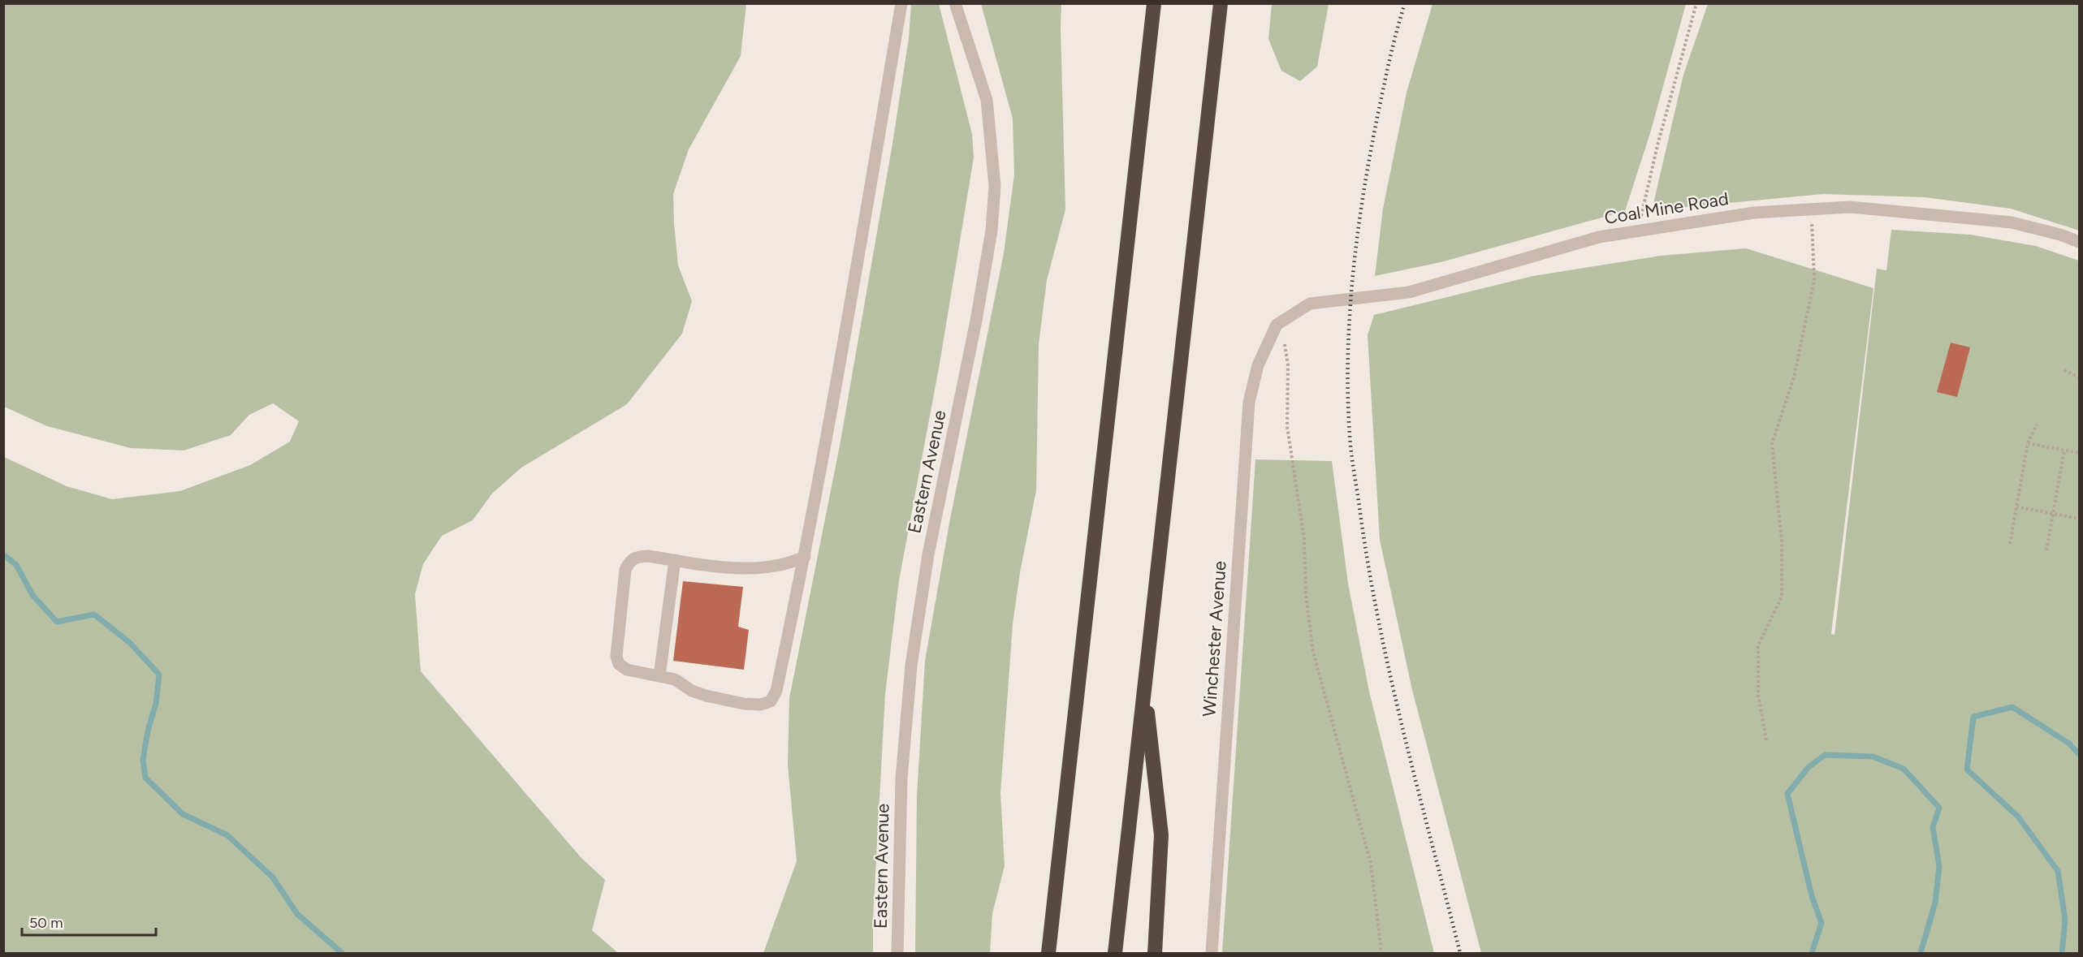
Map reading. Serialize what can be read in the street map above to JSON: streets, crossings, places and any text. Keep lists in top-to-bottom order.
{
  "streets": {
    "street": ["Coal Mine Road", "Eastern Avenue", "Winchester Avenue"]
  },
  "crossings": [
    ["Coal Mine Road", "Winchester Avenue"]
  ],
  "scale_bar": "50 m"
}
